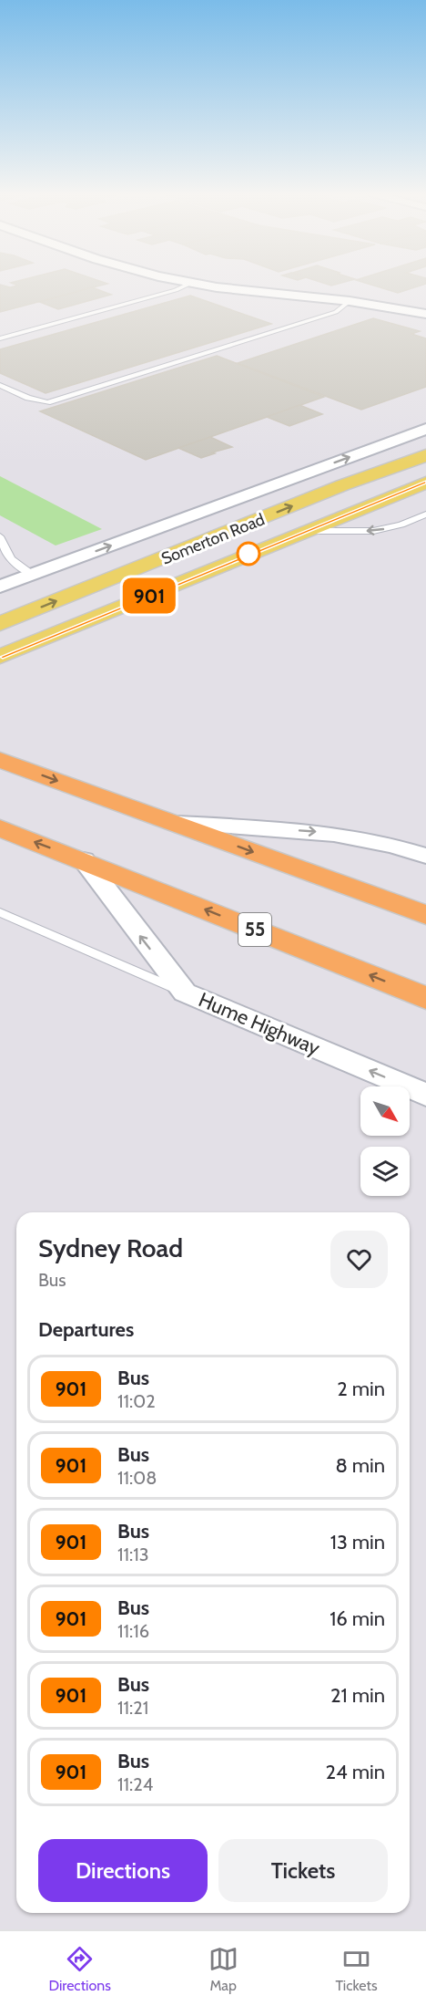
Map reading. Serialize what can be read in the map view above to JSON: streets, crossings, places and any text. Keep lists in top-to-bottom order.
{
  "streets": {
    "highway": ["55"],
    "main road": ["Somerton Road"],
    "street": ["Hume Highway"]
  },
  "crossings": [
    ["55", "Hume Highway"]
  ],
  "one_way": ["Somerton Road", "Hume Highway"],
  "lines": ["bus line 901"],
  "north": "bottom right",
  "page": {
    "on_map": "901",
    "heading": [
      ["Sydney Road", "Bus"],
      "Departures"
    ],
    "list": [
      {
        "mark": "901",
        "name": "Bus",
        "note": "11:02",
        "value": "2 min"
      },
      {
        "mark": "901",
        "name": "Bus",
        "note": "11:08",
        "value": "8 min"
      },
      {
        "mark": "901",
        "name": "Bus",
        "note": "11:13",
        "value": "13 min"
      },
      {
        "mark": "901",
        "name": "Bus",
        "note": "11:16",
        "value": "16 min"
      },
      {
        "mark": "901",
        "name": "Bus",
        "note": "11:21",
        "value": "21 min"
      },
      {
        "mark": "901",
        "name": "Bus",
        "note": "11:24",
        "value": "24 min"
      }
    ],
    "buttons": ["Directions", "Tickets"],
    "tabs": ["Directions", "Map", "Tickets"]
  }
}
